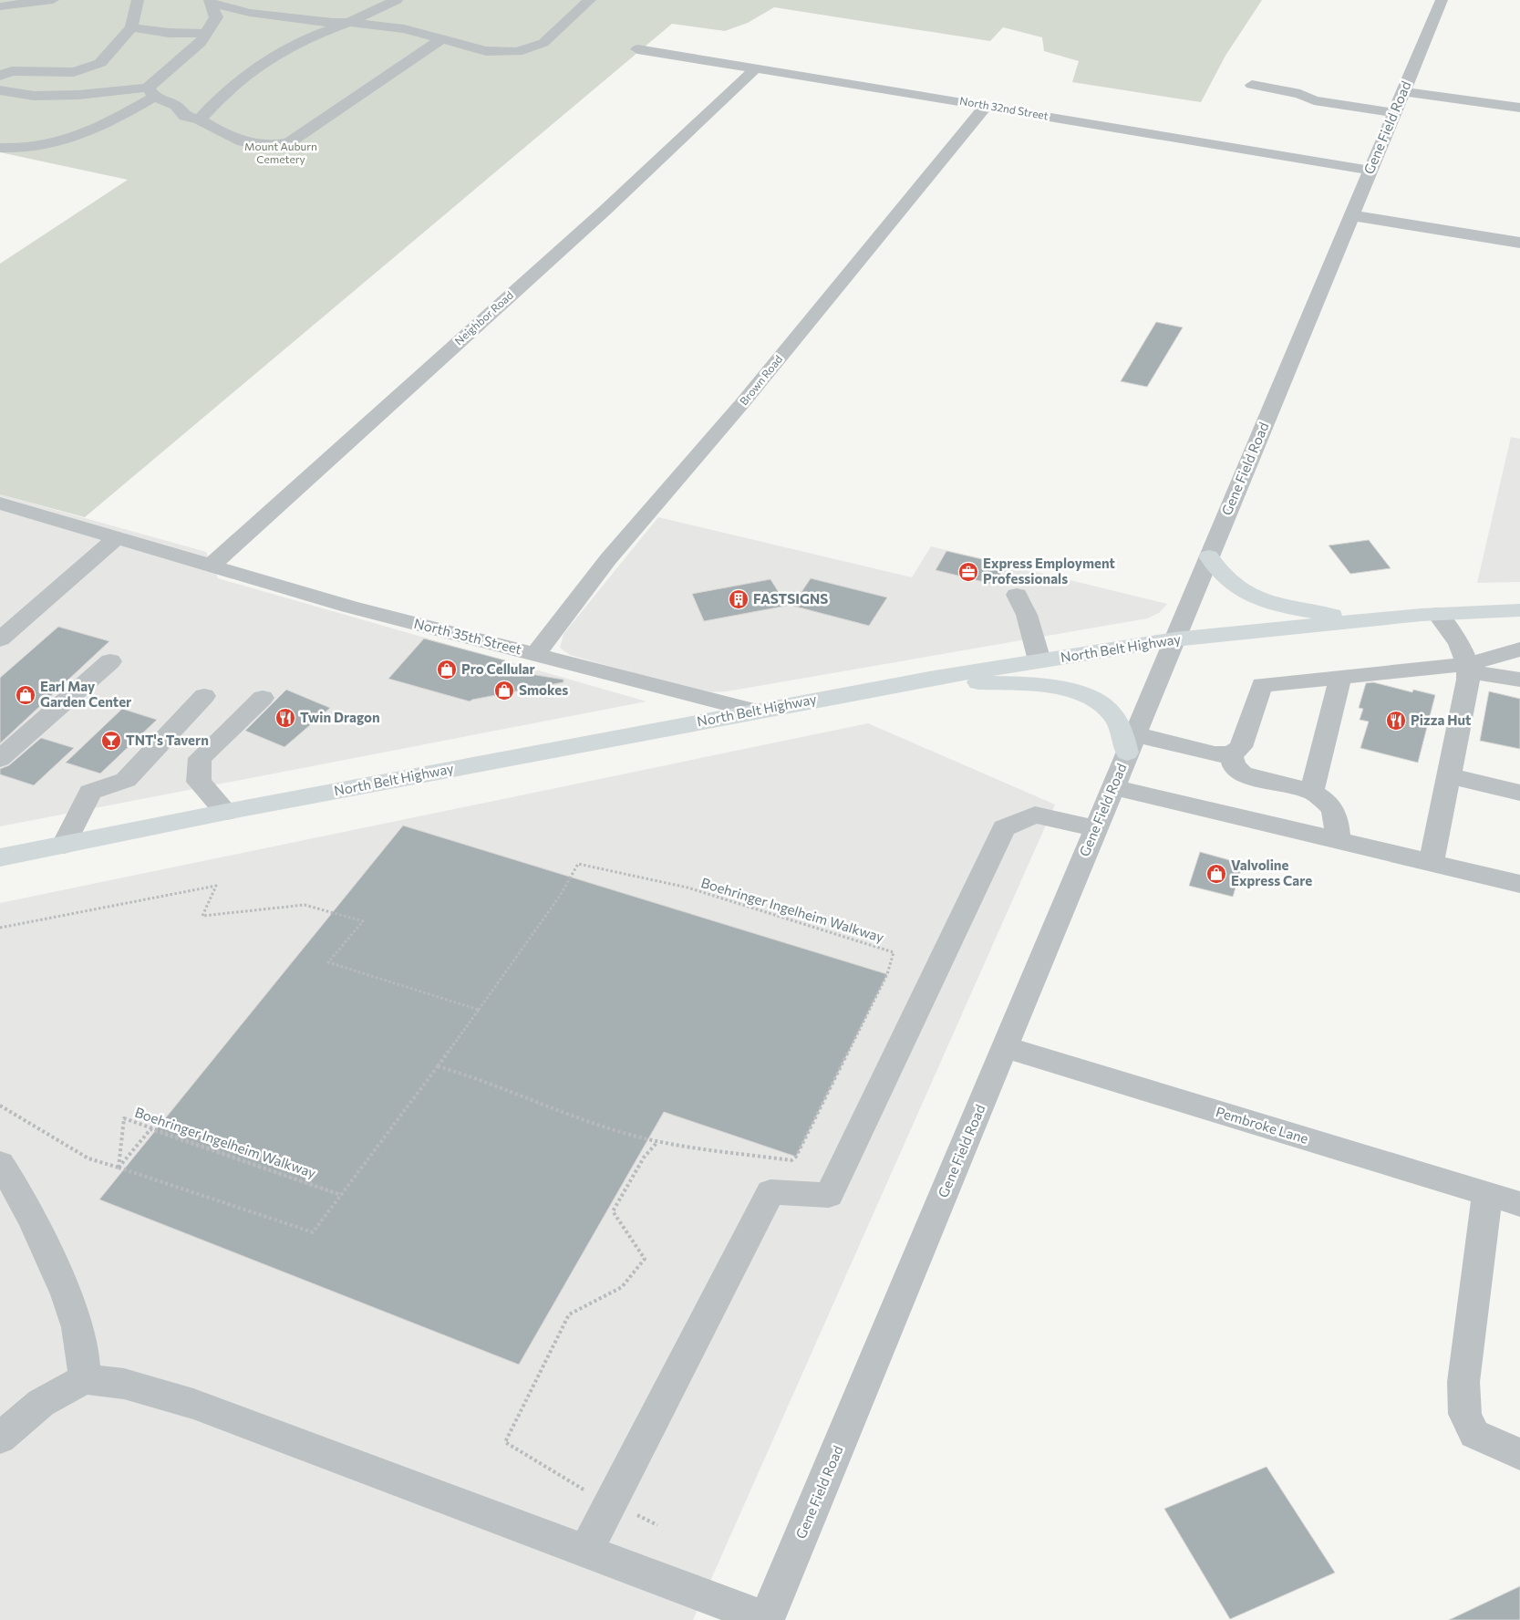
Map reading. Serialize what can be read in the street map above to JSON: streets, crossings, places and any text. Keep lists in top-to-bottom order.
{
  "streets": {
    "main road": ["North Belt Highway"],
    "street": [
      "North 32nd Street",
      "Gene Field Road",
      "Neighbor Road",
      "Brown Road",
      "North 35th Street",
      "Pembroke Lane"
    ],
    "path": ["Boehringer Ingelheim Walkway"]
  },
  "crossings": [
    ["North 32nd Street", "Gene Field Road"],
    ["North 32nd Street", "Neighbor Road"],
    ["North 32nd Street", "Brown Road"],
    ["Gene Field Road", "North Belt Highway"],
    ["Gene Field Road", "Pembroke Lane"],
    ["Neighbor Road", "North 35th Street"],
    ["Brown Road", "North 35th Street"],
    ["North 35th Street", "North Belt Highway"]
  ],
  "parks": ["Mount Auburn Cemetery"],
  "places": {
    "office": ["Express Employment Professionals"],
    "building": ["FASTSIGNS"],
    "shop": [
      "Pro Cellular",
      "Smokes",
      "Earl May Garden Center",
      "Valvoline Express Care"
    ],
    "restaurant": ["Twin Dragon", "Pizza Hut"],
    "bar": ["TNT's Tavern"]
  }
}
